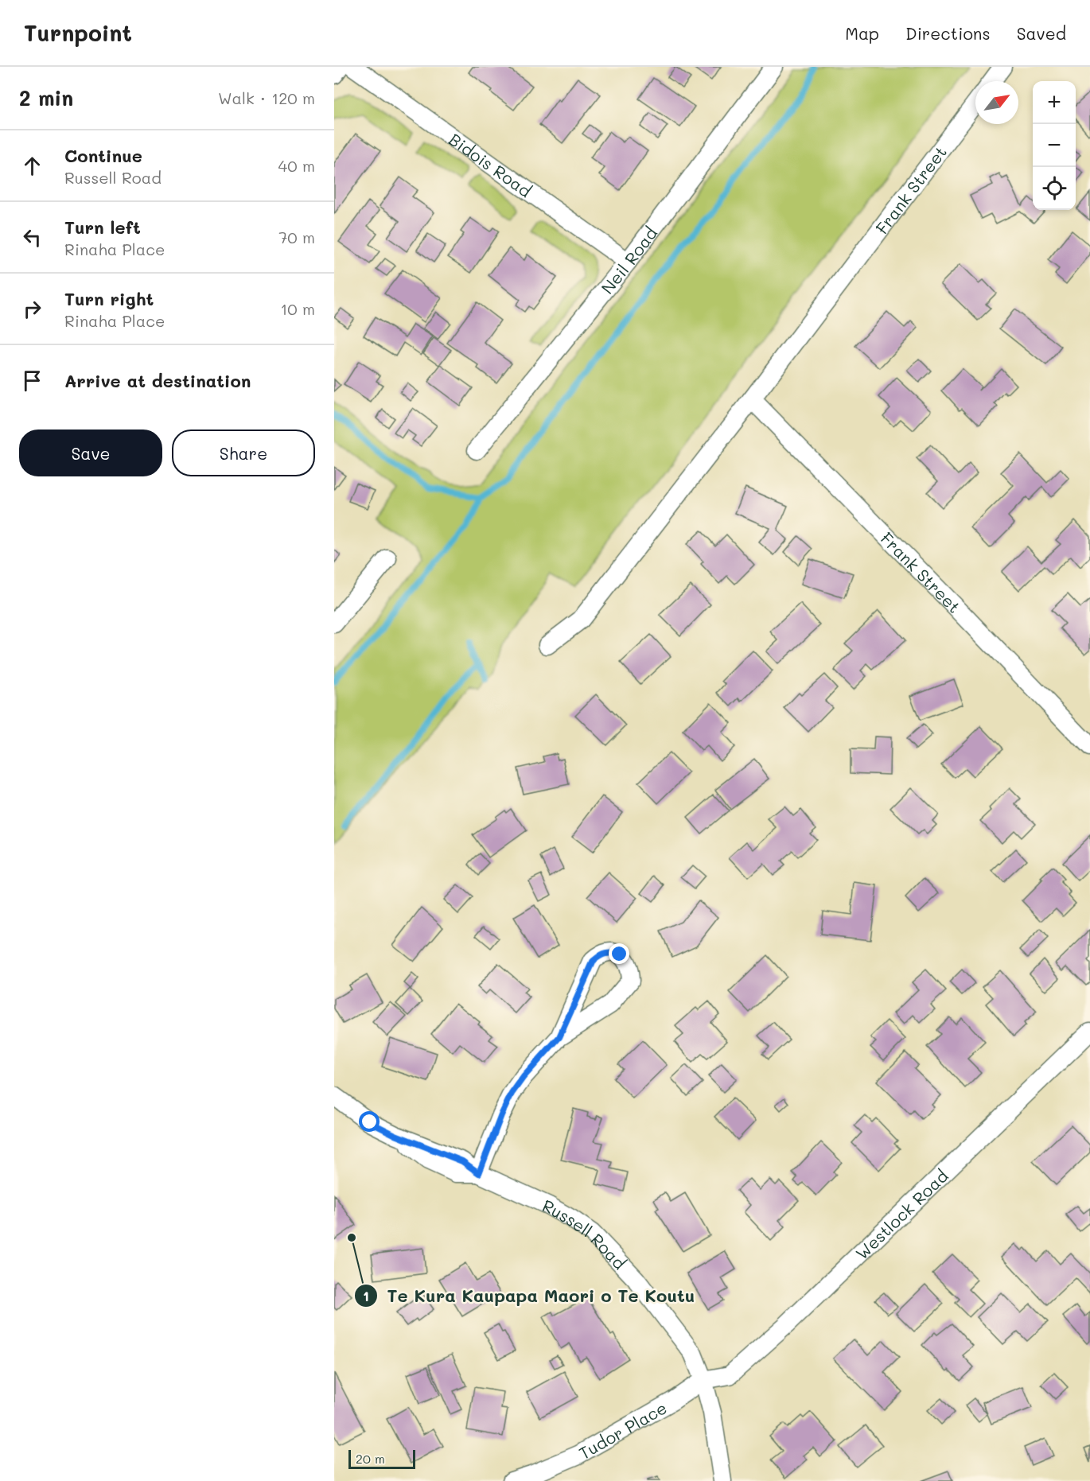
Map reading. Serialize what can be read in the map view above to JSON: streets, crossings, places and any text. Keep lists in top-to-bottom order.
{
  "streets": {
    "street": [
      "Bidois Road",
      "Frank Street",
      "Neil Road",
      "Westlock Road",
      "Russell Road",
      "Tudor Place"
    ]
  },
  "crossings": [
    ["Bidois Road", "Neil Road"],
    ["Westlock Road", "Russell Road"],
    ["Westlock Road", "Tudor Place"],
    ["Russell Road", "Tudor Place"]
  ],
  "places": ["Te Kura Kaupapa Maori o Te Koutu"],
  "scale_bar": "20 m",
  "north": "top right",
  "page": {
    "header": "Turnpoint",
    "nav": ["Map", "Directions", "Saved"],
    "heading": ["2 min", "Walk · 120 m"],
    "map_buttons": ["+", "−"],
    "list": [
      ["Continue", "Russell Road", "40 m"],
      ["Turn left", "Rinaha Place", "70 m"],
      ["Turn right", "Rinaha Place", "10 m"],
      "Arrive at destination"
    ],
    "buttons": ["Save", "Share"],
    "scale": "20 m"
  }
}
